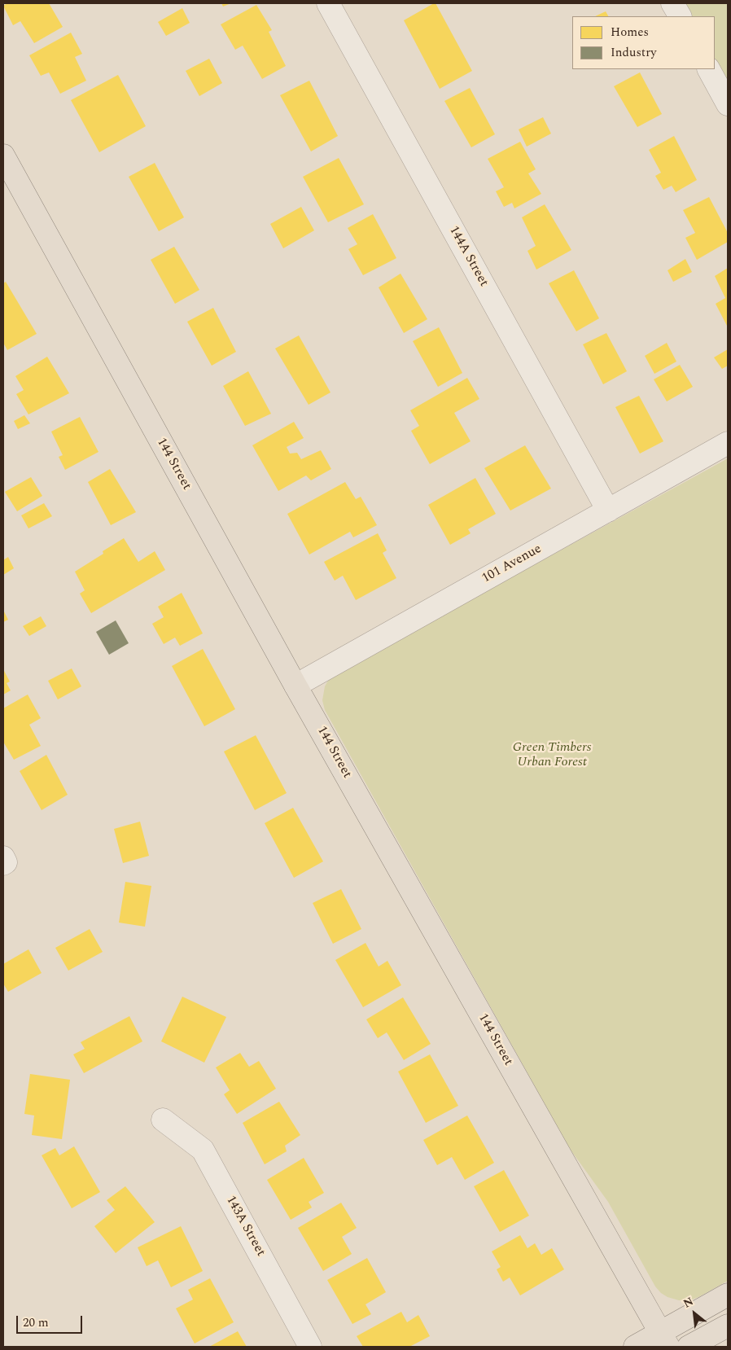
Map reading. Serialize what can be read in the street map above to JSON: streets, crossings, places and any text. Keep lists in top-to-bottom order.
{
  "streets": {
    "main road": ["144 Street"],
    "street": ["144A Street", "101 Avenue", "143A Street"]
  },
  "crossings": [
    ["144A Street", "101 Avenue"],
    ["144 Street", "101 Avenue"]
  ],
  "parks": ["Green Timbers Urban Forest"],
  "legend": ["Homes", "Industry"],
  "scale_bar": "20 m",
  "north": "top left"
}
